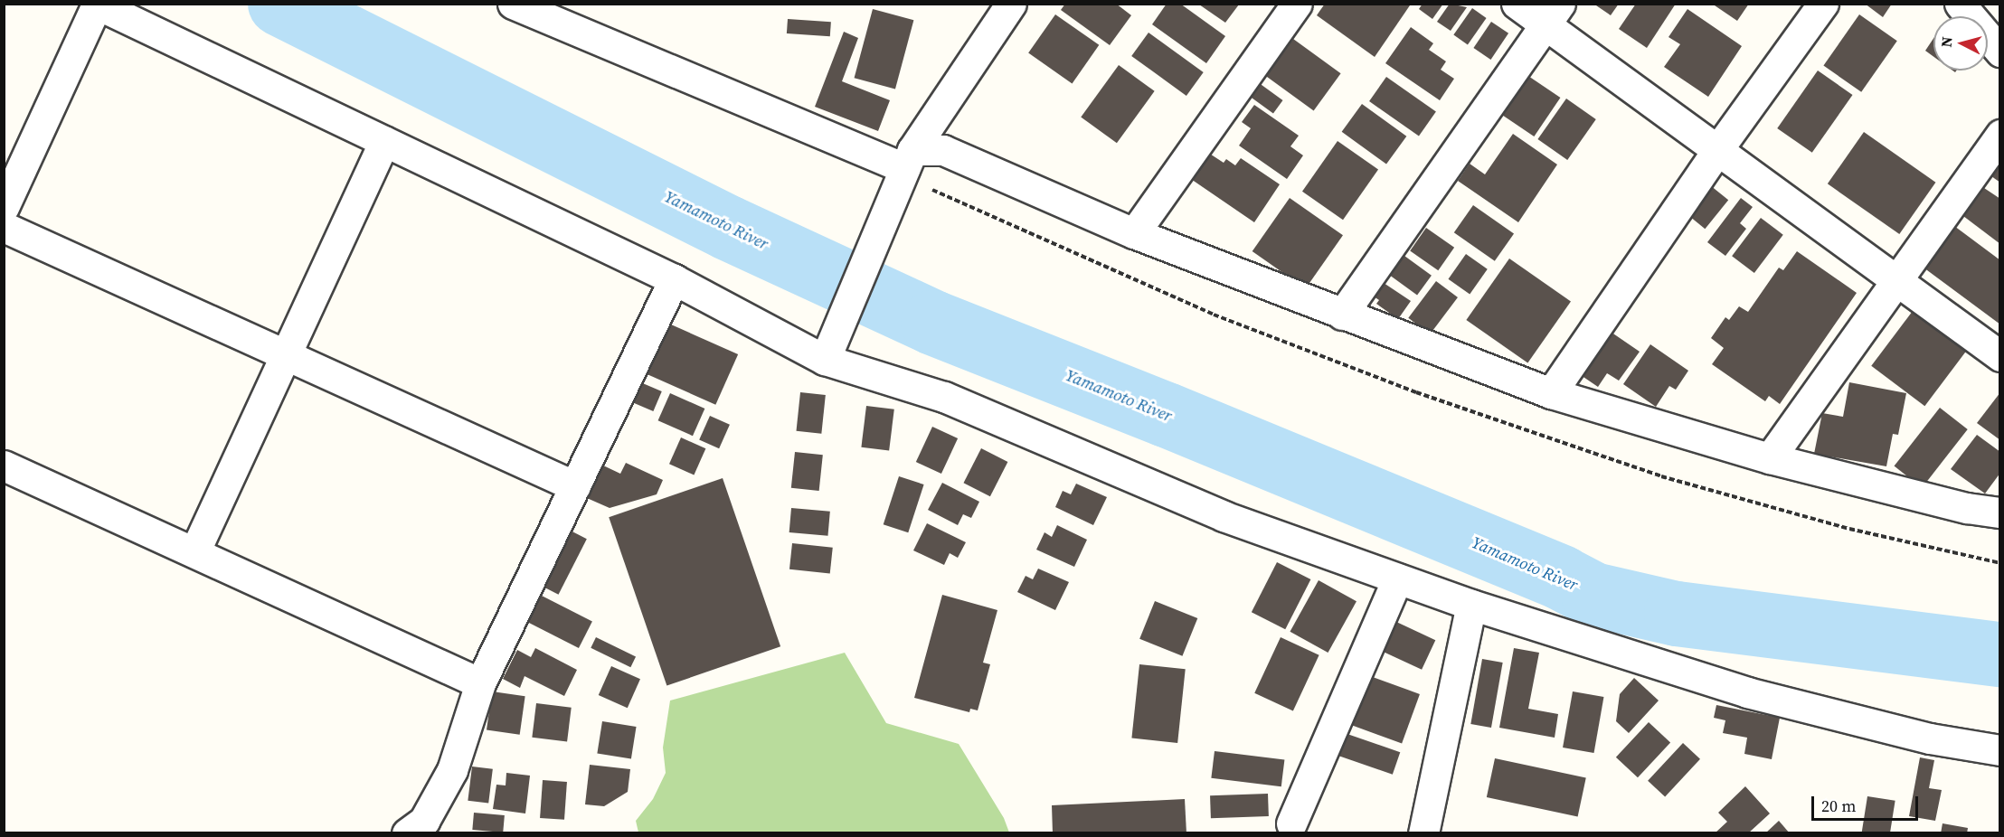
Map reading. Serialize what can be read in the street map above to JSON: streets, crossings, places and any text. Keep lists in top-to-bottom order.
{
  "water": ["Yamamoto River"],
  "scale_bar": "20 m",
  "north": "left"
}
